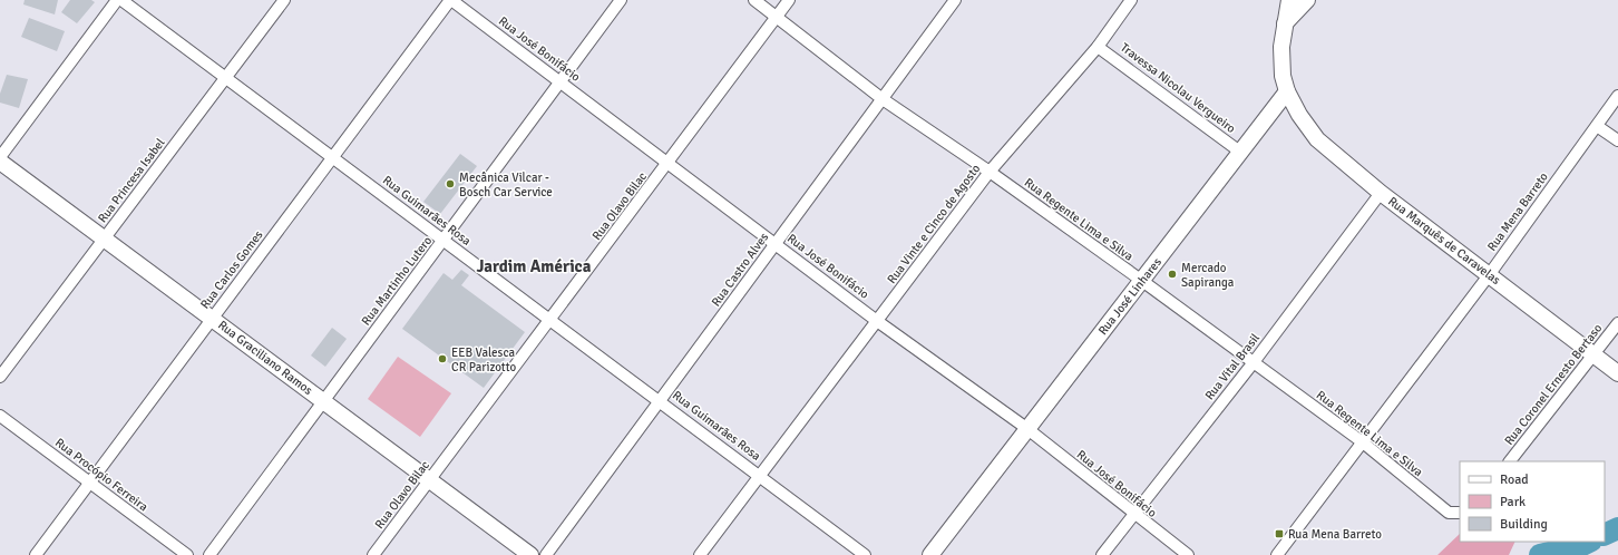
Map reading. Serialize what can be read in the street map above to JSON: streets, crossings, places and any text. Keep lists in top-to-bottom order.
{
  "streets": {
    "street": [
      "Rua José Bonifácio",
      "Travessa Nicolau Vergueiro",
      "Rua Princesa Isabel",
      "Rua Olavo Bilac",
      "Rua Guimarães Rosa",
      "Rua Mena Barreto",
      "Rua Regente Lima e Silva",
      "Rua Vinte e Cinco de Agosto",
      "Rua Marquês de Caravelas",
      "Rua Carlos Gomes",
      "Rua Castro Alves",
      "Rua Martinho Lutero",
      "Rua José Linhares",
      "Rua Graciliano Ramos",
      "Rua Vital Brasil",
      "Rua Coronel Ernesto Bertaso",
      "Rua Procópio Ferreira"
    ]
  },
  "crossings": [
    ["Rua José Bonifácio", "Rua Olavo Bilac"],
    ["Rua José Bonifácio", "Rua Vinte e Cinco de Agosto"],
    ["Rua José Bonifácio", "Rua Carlos Gomes"],
    ["Rua José Bonifácio", "Rua Castro Alves"],
    ["Rua José Bonifácio", "Rua Martinho Lutero"],
    ["Rua José Bonifácio", "Rua José Linhares"],
    ["Rua José Bonifácio", "Rua Vital Brasil"],
    ["Travessa Nicolau Vergueiro", "Rua Vinte e Cinco de Agosto"],
    ["Travessa Nicolau Vergueiro", "Rua José Linhares"],
    ["Rua Princesa Isabel", "Rua Guimarães Rosa"],
    ["Rua Princesa Isabel", "Rua Graciliano Ramos"],
    ["Rua Olavo Bilac", "Rua Guimarães Rosa"],
    ["Rua Olavo Bilac", "Rua Regente Lima e Silva"],
    ["Rua Olavo Bilac", "Rua Graciliano Ramos"],
    ["Rua Guimarães Rosa", "Rua Vinte e Cinco de Agosto"],
    ["Rua Guimarães Rosa", "Rua Carlos Gomes"],
    ["Rua Guimarães Rosa", "Rua Castro Alves"],
    ["Rua Guimarães Rosa", "Rua Martinho Lutero"],
    ["Rua Mena Barreto", "Rua Regente Lima e Silva"],
    ["Rua Mena Barreto", "Rua Marquês de Caravelas"],
    ["Rua Regente Lima e Silva", "Rua Vinte e Cinco de Agosto"],
    ["Rua Regente Lima e Silva", "Rua Castro Alves"],
    ["Rua Regente Lima e Silva", "Rua José Linhares"],
    ["Rua Regente Lima e Silva", "Rua Vital Brasil"],
    ["Rua Marquês de Caravelas", "Rua José Linhares"],
    ["Rua Marquês de Caravelas", "Rua Vital Brasil"],
    ["Rua Marquês de Caravelas", "Rua Coronel Ernesto Bertaso"],
    ["Rua Carlos Gomes", "Rua Graciliano Ramos"],
    ["Rua Carlos Gomes", "Rua Procópio Ferreira"],
    ["Rua Martinho Lutero", "Rua Graciliano Ramos"]
  ],
  "districts": ["Jardim América"],
  "places": {
    "other": ["Mecânica Vilcar - Bosch Car Service", "Mercado Sapiranga", "EEB Valesca CR Parizotto"],
    "transit": ["Rua Mena Barreto"]
  },
  "legend": ["Road", "Park", "Building"]
}
